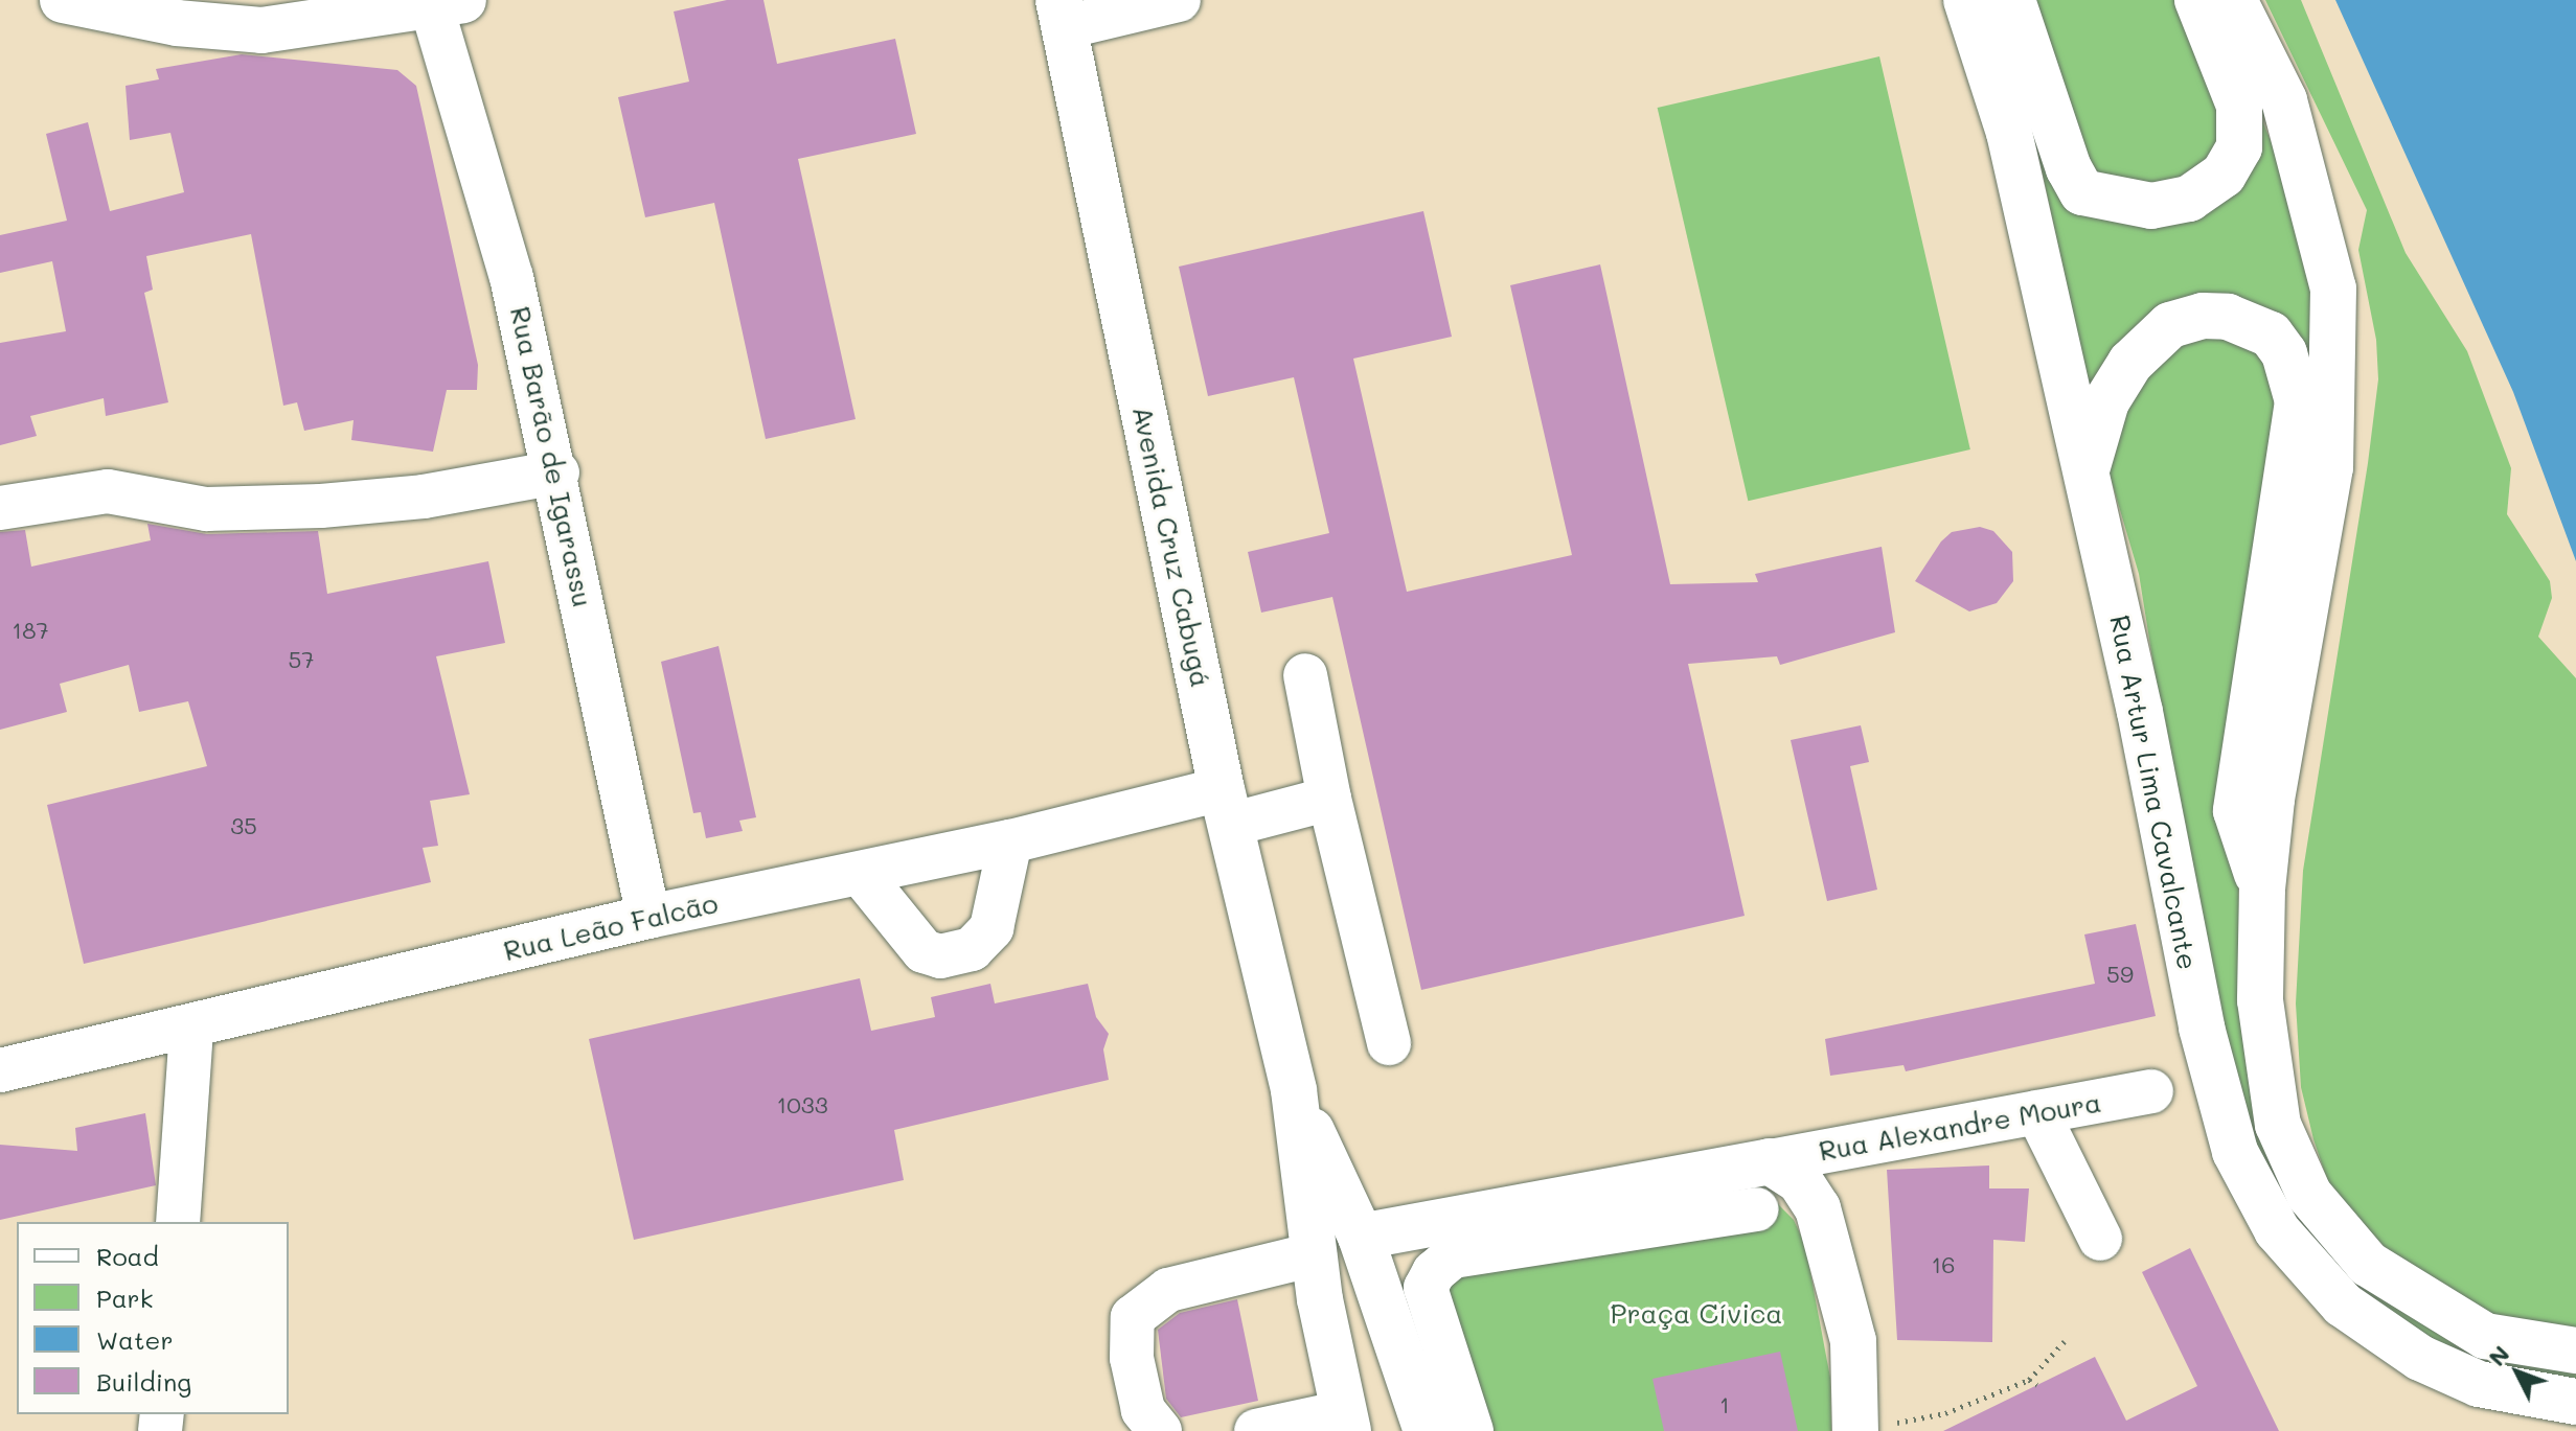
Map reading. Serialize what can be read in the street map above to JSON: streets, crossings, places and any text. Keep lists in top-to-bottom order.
{
  "streets": {
    "main road": ["Avenida Cruz Cabugá", "Rua Artur Lima Cavalcante"],
    "street": ["Rua Barão de Igarassu", "Rua Leão Falcão", "Rua Alexandre Moura"]
  },
  "crossings": [
    ["Rua Barão de Igarassu", "Rua Leão Falcão"],
    ["Avenida Cruz Cabugá", "Rua Leão Falcão"]
  ],
  "parks": ["Praça Cívica"],
  "house_numbers": [
    "187",
    "57",
    "35",
    "59",
    "1033",
    "16",
    "1"
  ],
  "legend": [
    "Road",
    "Park",
    "Water",
    "Building"
  ],
  "north": "top left"
}
